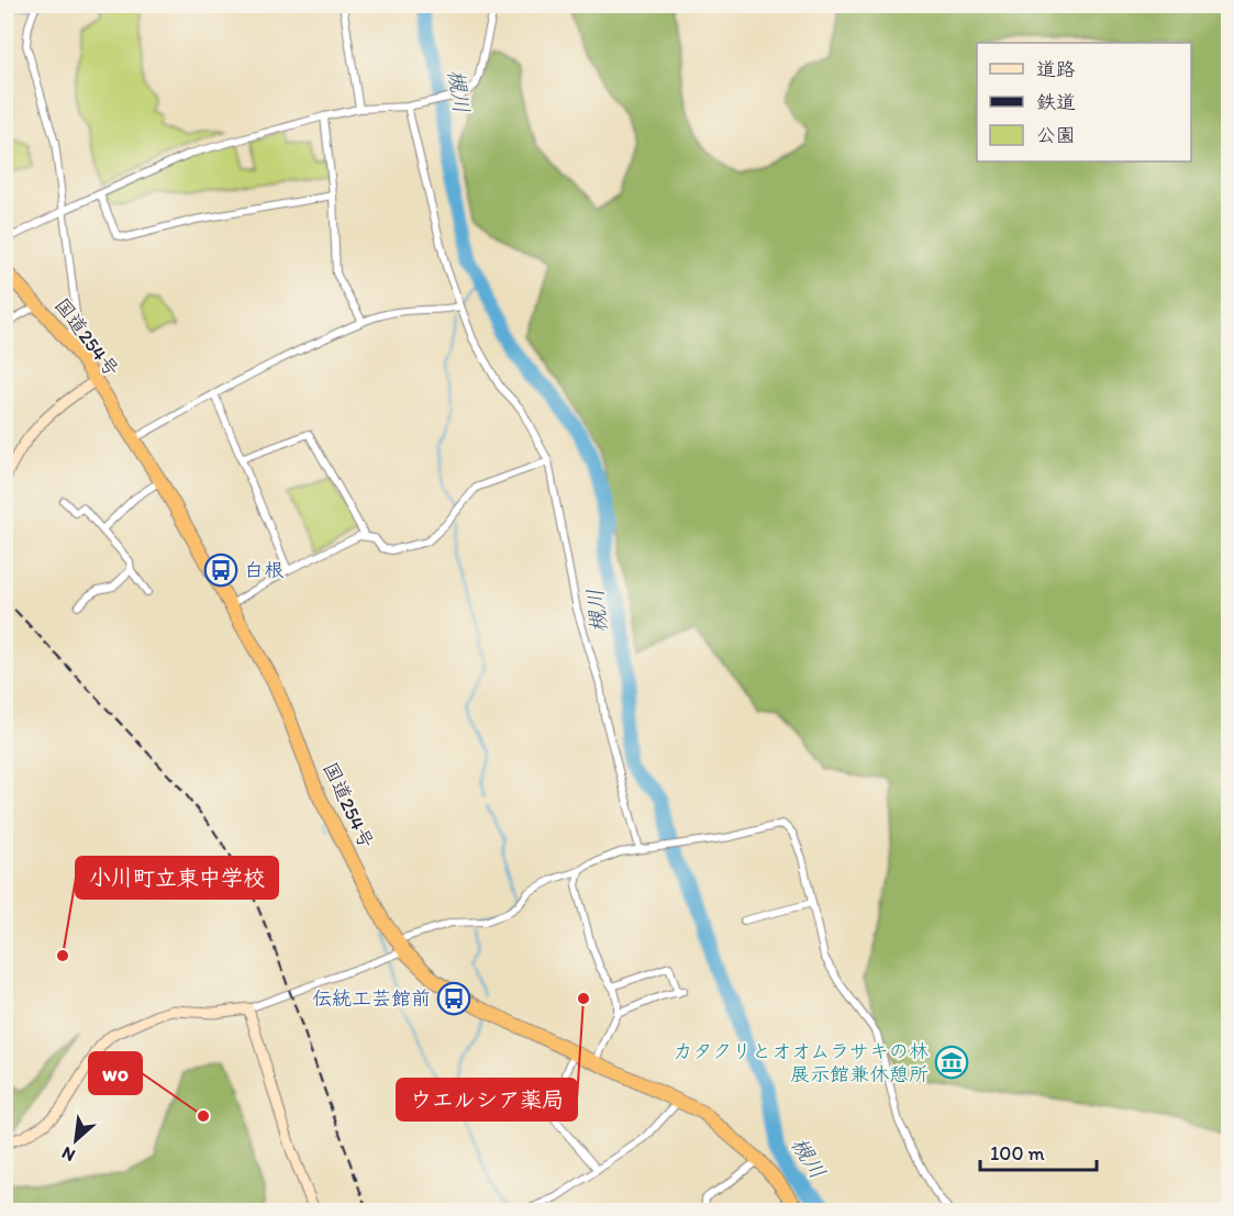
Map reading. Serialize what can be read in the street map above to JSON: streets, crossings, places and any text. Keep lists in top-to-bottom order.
{
  "streets": {
    "highway": ["国道254号"]
  },
  "water": ["槻川"],
  "places": {
    "bus stop": ["白根", "伝統工芸館前"],
    "other": ["小川町立東中学校", "ウエルシア薬局", "wo"],
    "museum": ["カタクリとオオムラサキの林 展示館兼休憩所"]
  },
  "legend": ["道路", "鉄道", "公園"],
  "scale_bar": "100 m",
  "north": "bottom left"
}
